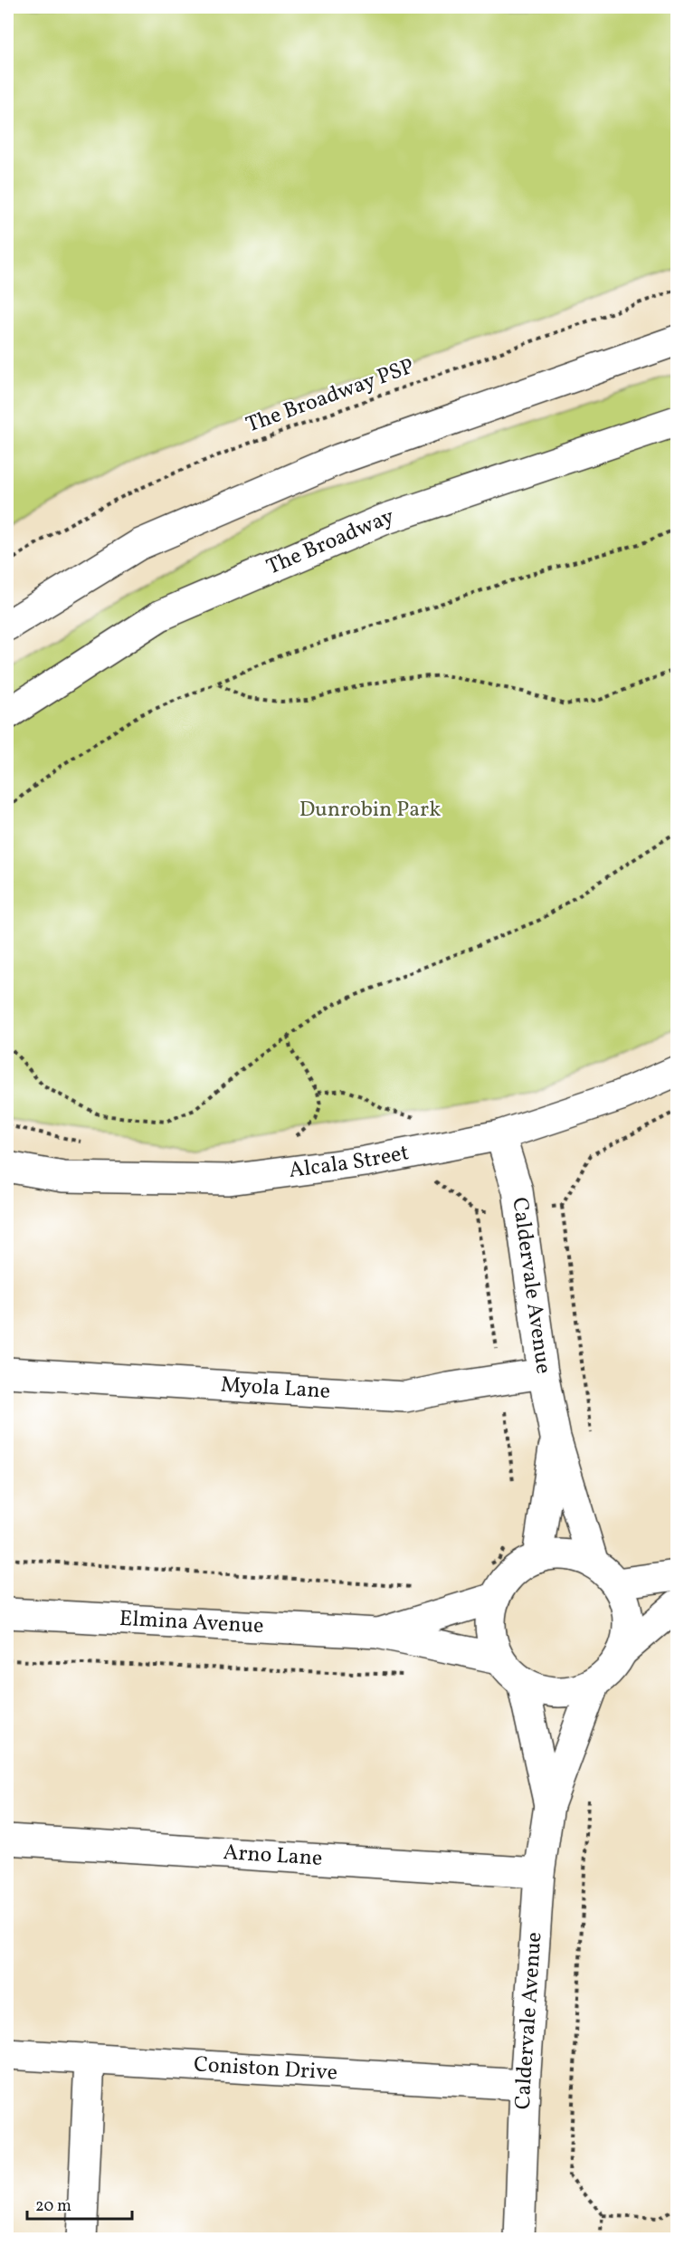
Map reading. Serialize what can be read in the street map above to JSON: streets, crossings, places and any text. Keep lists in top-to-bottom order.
{
  "streets": {
    "street": [
      "The Broadway",
      "Alcala Street",
      "Caldervale Avenue",
      "Myola Lane",
      "Elmina Avenue",
      "Arno Lane",
      "Coniston Drive"
    ],
    "path": ["The Broadway PSP"]
  },
  "crossings": [
    ["Alcala Street", "Caldervale Avenue"],
    ["Caldervale Avenue", "Myola Lane"],
    ["Caldervale Avenue", "Elmina Avenue"],
    ["Caldervale Avenue", "Arno Lane"],
    ["Caldervale Avenue", "Coniston Drive"]
  ],
  "parks": ["Dunrobin Park"],
  "scale_bar": "20 m"
}
